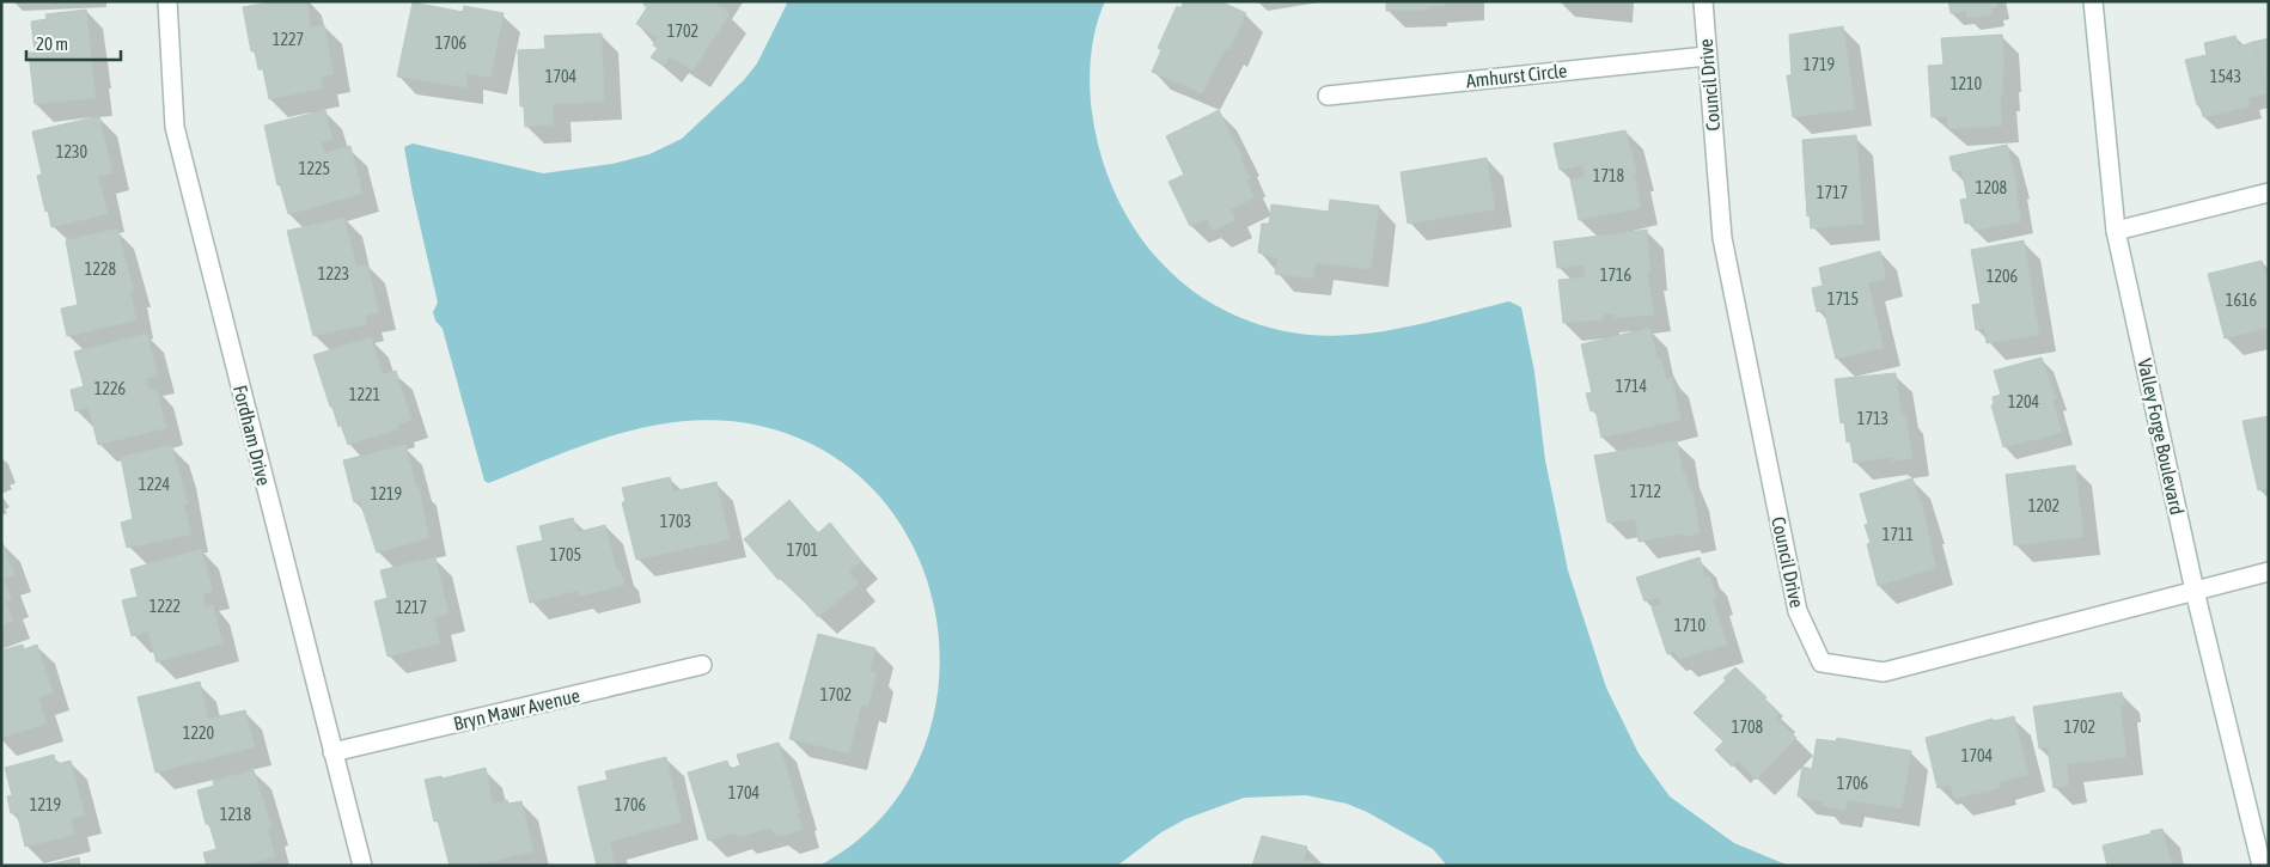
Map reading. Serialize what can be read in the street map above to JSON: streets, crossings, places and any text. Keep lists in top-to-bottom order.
{
  "streets": {
    "street": [
      "Amhurst Circle",
      "Council Drive",
      "Fordham Drive",
      "Valley Forge Boulevard",
      "Bryn Mawr Avenue"
    ]
  },
  "crossings": [
    ["Amhurst Circle", "Council Drive"],
    ["Council Drive", "Valley Forge Boulevard"],
    ["Fordham Drive", "Bryn Mawr Avenue"]
  ],
  "house_numbers": [
    "1702",
    "1227",
    "1706",
    "1719",
    "1704",
    "1543",
    "1210",
    "1230",
    "1225",
    "1718",
    "1208",
    "1717",
    "1228",
    "1223",
    "1716",
    "1206",
    "1715",
    "1616",
    "1714",
    "1226",
    "1221",
    "1204",
    "1713",
    "1224",
    "1712",
    "1219",
    "1202",
    "1703",
    "1711",
    "1701",
    "1705",
    "1222",
    "1217",
    "1710",
    "1702",
    "1708",
    "1702",
    "1220",
    "1704",
    "1706",
    "1704",
    "1219",
    "1706",
    "1218"
  ],
  "scale_bar": "20 m"
}
